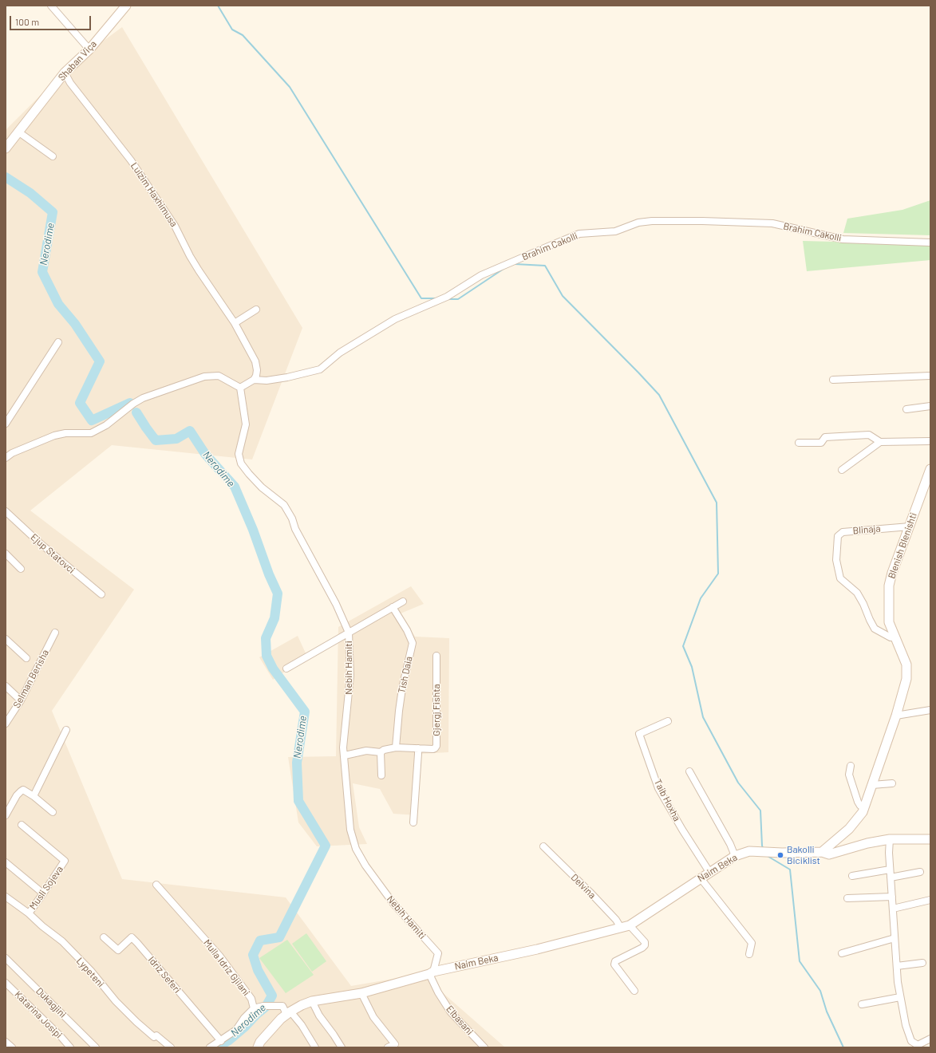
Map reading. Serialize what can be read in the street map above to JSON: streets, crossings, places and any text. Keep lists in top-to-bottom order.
{
  "streets": {
    "street": [
      "Shaban Viça",
      "Lulzim Haxhimusa",
      "Brahim Cakolli",
      "Blinaja",
      "Blenish Blenishti",
      "Ejup Statovci",
      "Nebih Hamiti",
      "Tish Daia",
      "Selman Berisha",
      "Gjergj Fishta",
      "Taib Hoxha",
      "Naim Beka",
      "Delvina",
      "Musli Sojeva",
      "Mulla Idriz Gjilani",
      "Lypeteni",
      "Idriz Seferi",
      "Dukagjini",
      "Katarina Josipi",
      "Elbasani"
    ]
  },
  "crossings": [
    ["Shaban Viça", "Lulzim Haxhimusa"],
    ["Lulzim Haxhimusa", "Brahim Cakolli"],
    ["Blinaja", "Blenish Blenishti"],
    ["Blenish Blenishti", "Naim Beka"],
    ["Nebih Hamiti", "Gjergj Fishta"],
    ["Nebih Hamiti", "Naim Beka"],
    ["Nebih Hamiti", "Elbasani"],
    ["Tish Daia", "Gjergj Fishta"],
    ["Taib Hoxha", "Naim Beka"],
    ["Naim Beka", "Delvina"],
    ["Naim Beka", "Elbasani"],
    ["Musli Sojeva", "Lypeteni"]
  ],
  "water": ["Nerodime"],
  "places": ["Bakolli Biciklist"],
  "scale_bar": "100 m"
}
